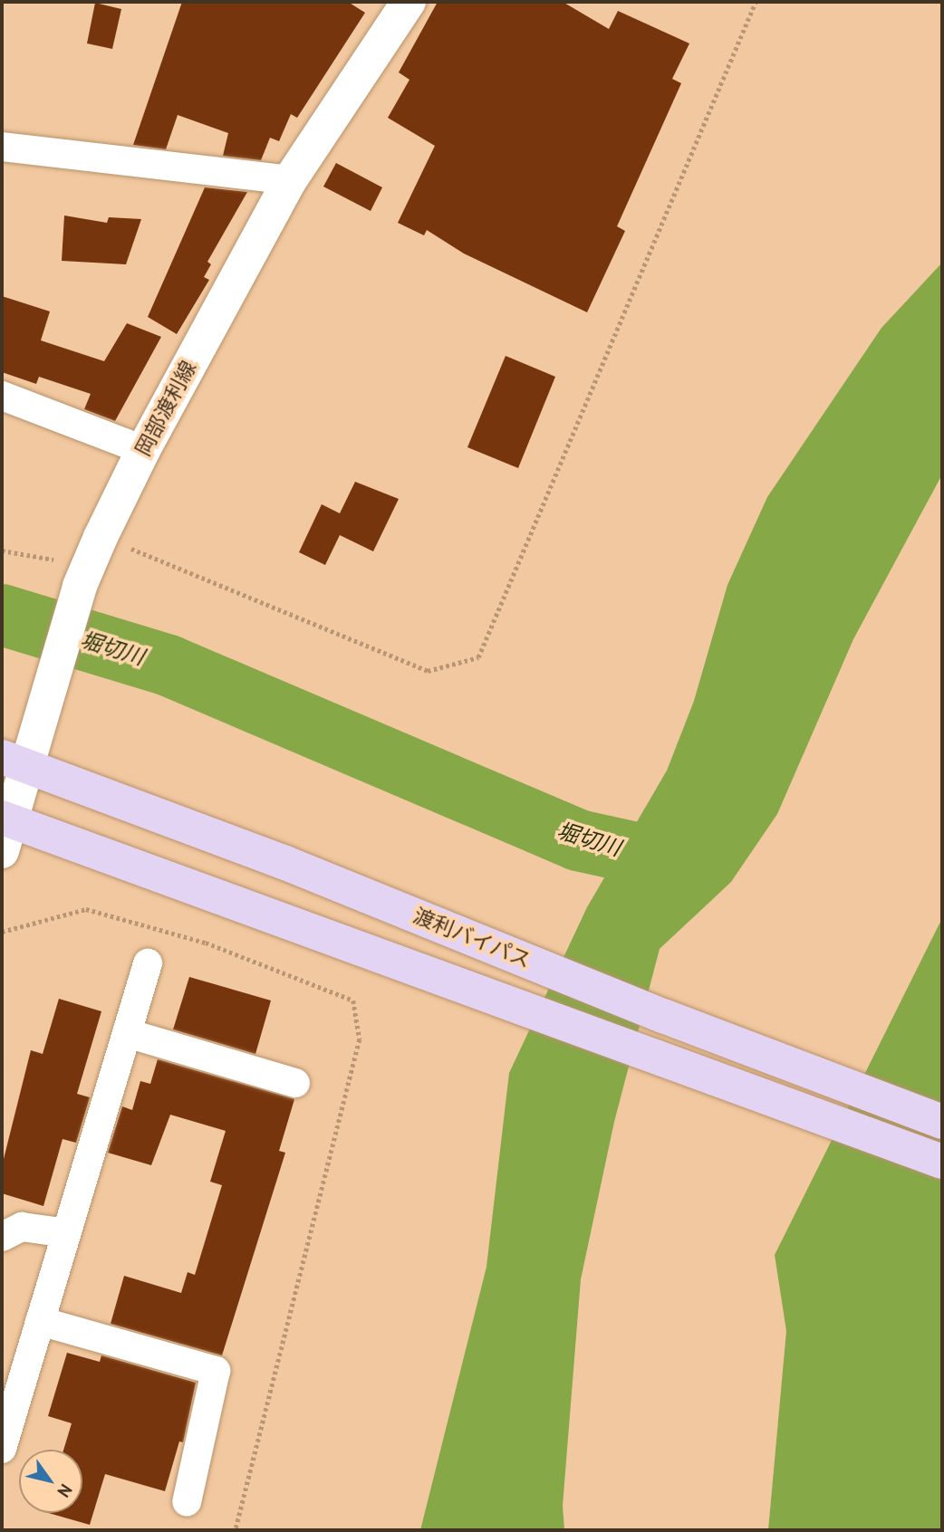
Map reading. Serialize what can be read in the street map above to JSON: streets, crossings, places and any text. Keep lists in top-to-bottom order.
{
  "streets": {
    "highway": ["渡利バイパス"],
    "main road": ["岡部渡利線"]
  },
  "crossings": [
    ["岡部渡利線", "渡利バイパス"]
  ],
  "water": ["堀切川"],
  "north": "bottom right"
}
